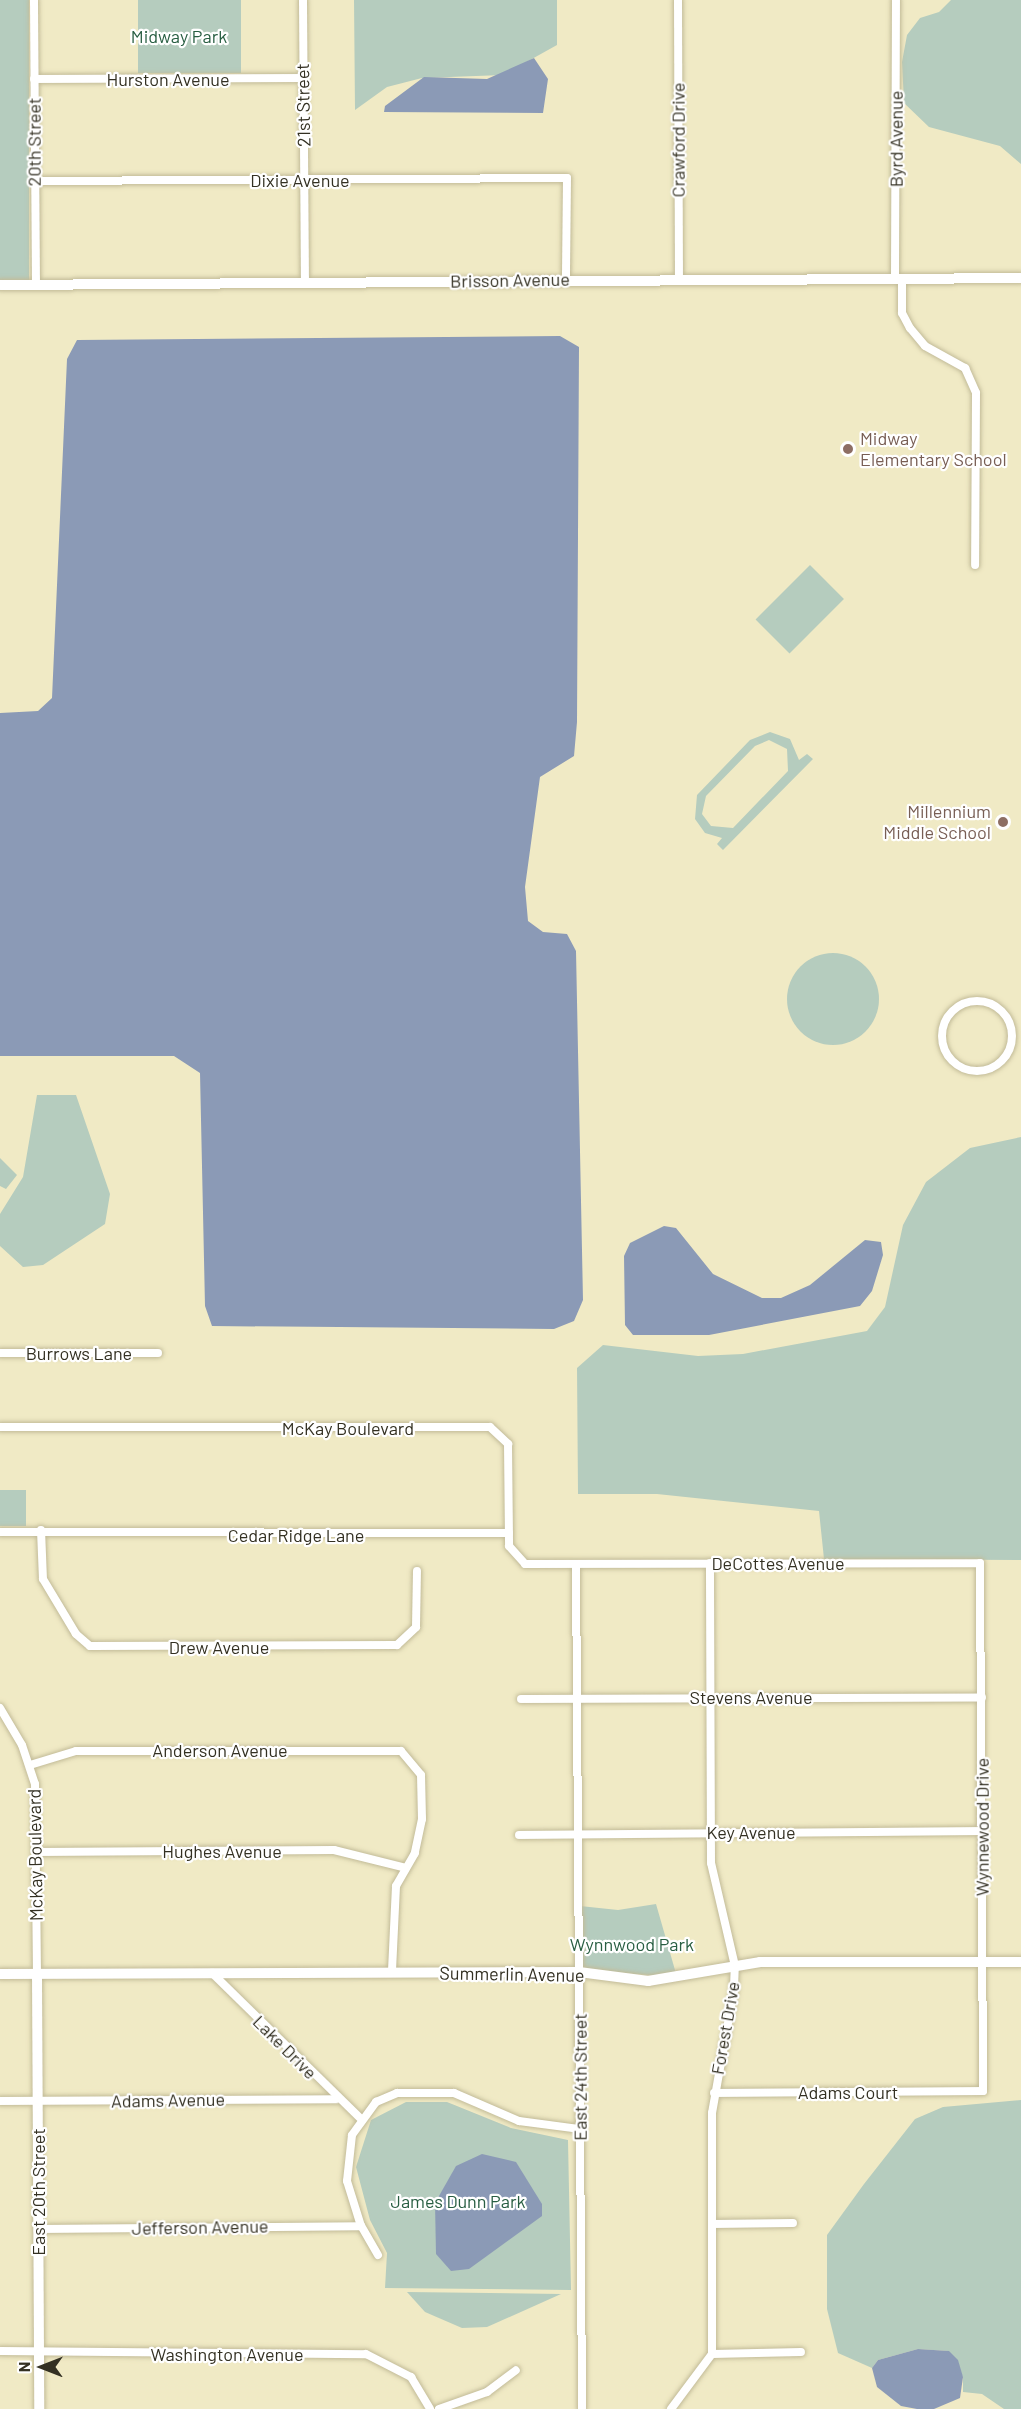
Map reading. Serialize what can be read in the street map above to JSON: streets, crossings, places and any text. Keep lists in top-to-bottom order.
{
  "streets": {
    "street": [
      "Hurston Avenue",
      "21st Street",
      "Byrd Avenue",
      "Crawford Drive",
      "20th Street",
      "Dixie Avenue",
      "Brisson Avenue",
      "Burrows Lane",
      "McKay Boulevard",
      "Cedar Ridge Lane",
      "DeCottes Avenue",
      "Drew Avenue",
      "Stevens Avenue",
      "Anderson Avenue",
      "Wynnewood Drive",
      "Key Avenue",
      "Hughes Avenue",
      "Summerlin Avenue",
      "Forest Drive",
      "Lake Drive",
      "East 24th Street",
      "Adams Court",
      "Adams Avenue",
      "East 20th Street",
      "Jefferson Avenue",
      "Washington Avenue"
    ]
  },
  "crossings": [
    ["Hurston Avenue", "21st Street"],
    ["Hurston Avenue", "20th Street"],
    ["21st Street", "Dixie Avenue"],
    ["21st Street", "Brisson Avenue"],
    ["Byrd Avenue", "Brisson Avenue"],
    ["Crawford Drive", "Brisson Avenue"],
    ["20th Street", "Dixie Avenue"],
    ["20th Street", "Brisson Avenue"],
    ["Dixie Avenue", "Brisson Avenue"],
    ["McKay Boulevard", "Cedar Ridge Lane"],
    ["McKay Boulevard", "DeCottes Avenue"],
    ["McKay Boulevard", "Anderson Avenue"],
    ["McKay Boulevard", "Hughes Avenue"],
    ["McKay Boulevard", "Summerlin Avenue"],
    ["McKay Boulevard", "East 24th Street"],
    ["McKay Boulevard", "East 20th Street"],
    ["Cedar Ridge Lane", "Drew Avenue"],
    ["DeCottes Avenue", "Wynnewood Drive"],
    ["DeCottes Avenue", "Forest Drive"],
    ["DeCottes Avenue", "East 24th Street"],
    ["Stevens Avenue", "Wynnewood Drive"],
    ["Stevens Avenue", "Forest Drive"],
    ["Stevens Avenue", "East 24th Street"],
    ["Anderson Avenue", "Hughes Avenue"],
    ["Wynnewood Drive", "Key Avenue"],
    ["Wynnewood Drive", "Summerlin Avenue"],
    ["Wynnewood Drive", "Adams Court"],
    ["Key Avenue", "Forest Drive"],
    ["Key Avenue", "East 24th Street"],
    ["Summerlin Avenue", "Forest Drive"],
    ["Summerlin Avenue", "Lake Drive"],
    ["Summerlin Avenue", "East 24th Street"],
    ["Summerlin Avenue", "East 20th Street"],
    ["Forest Drive", "Adams Court"],
    ["Lake Drive", "Adams Avenue"],
    ["Adams Avenue", "East 20th Street"],
    ["East 20th Street", "Jefferson Avenue"],
    ["East 20th Street", "Washington Avenue"]
  ],
  "parks": ["Midway Park", "Wynnwood Park", "James Dunn Park"],
  "places": ["Midway Elementary School", "Millennium Middle School"],
  "north": "left"
}
